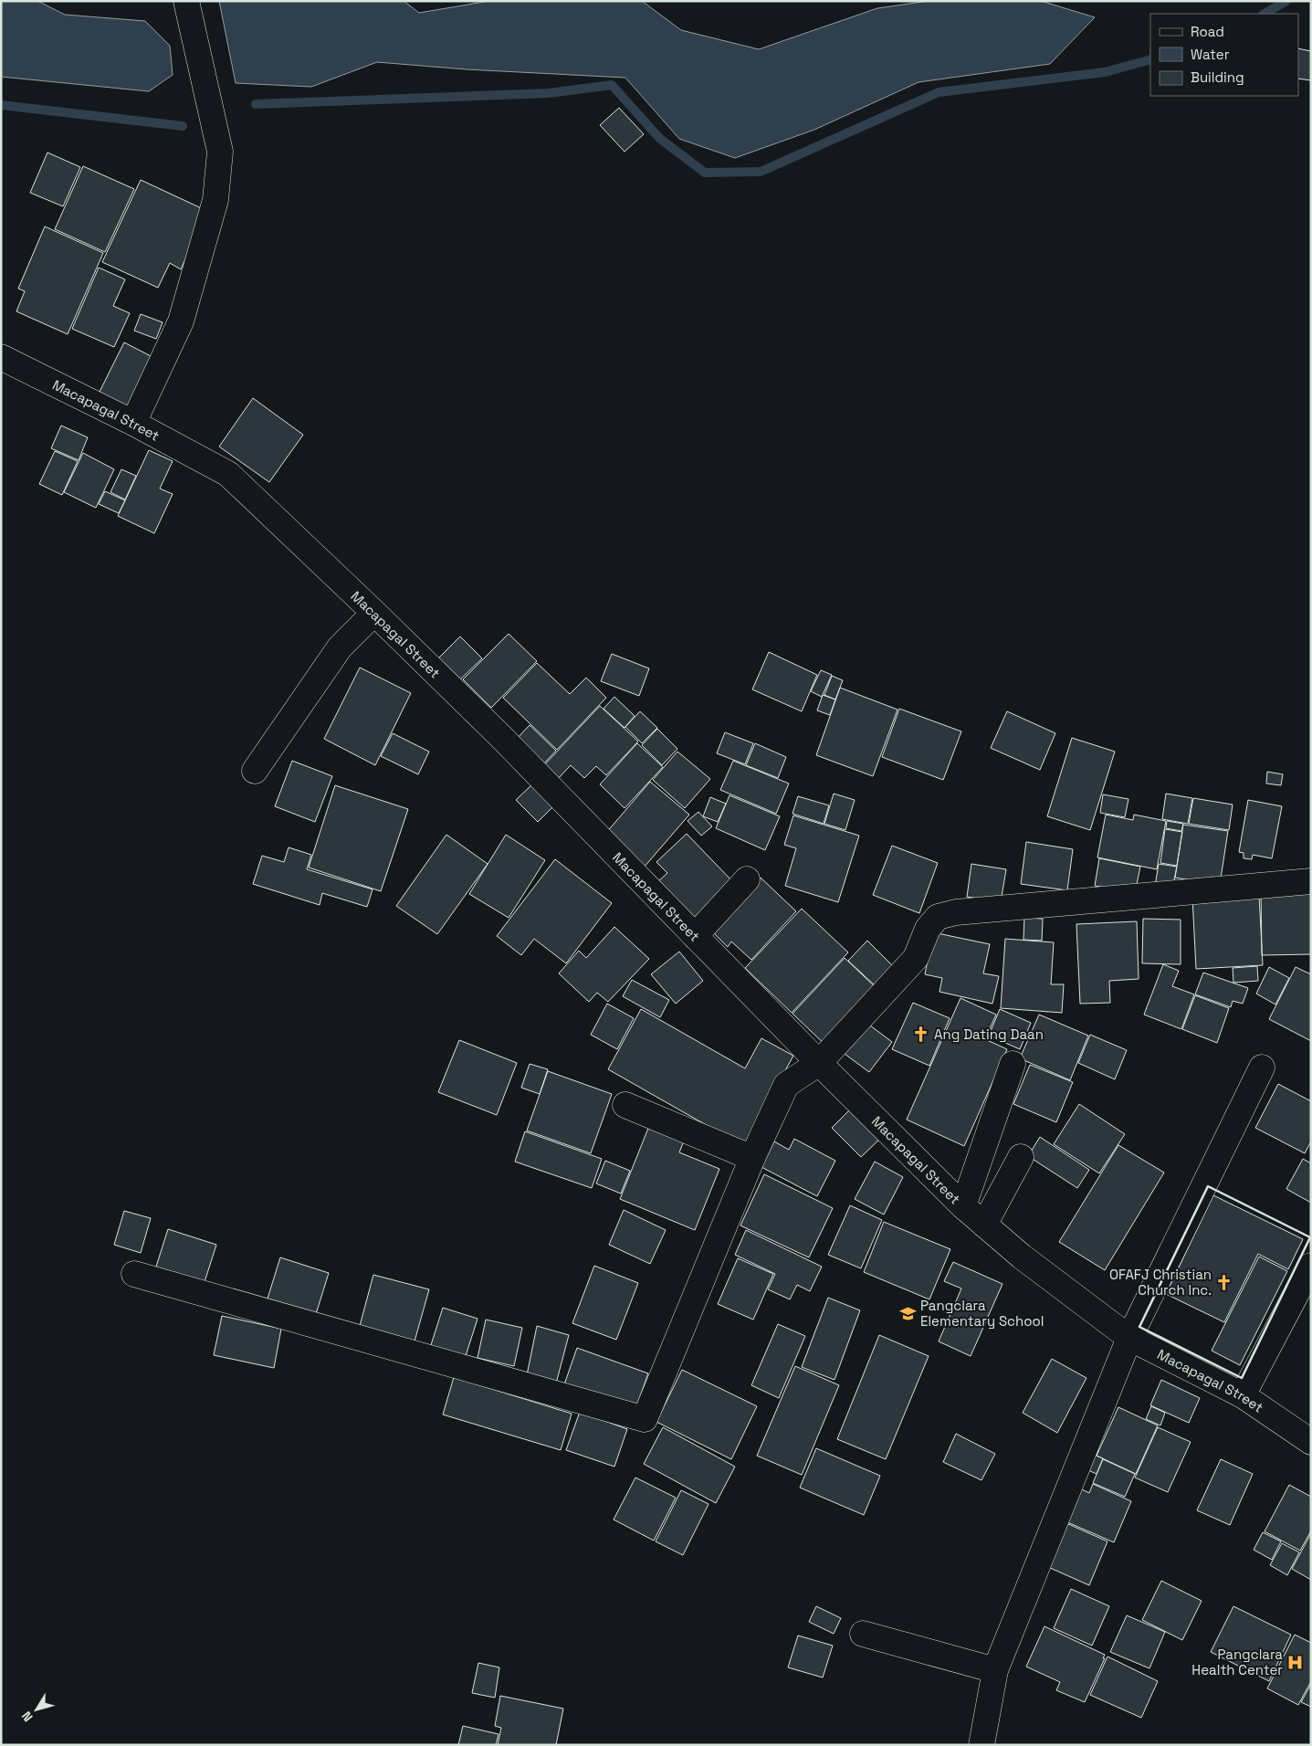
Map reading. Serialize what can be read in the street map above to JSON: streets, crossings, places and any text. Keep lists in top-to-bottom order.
{
  "streets": {
    "street": ["Macapagal Street"]
  },
  "places": {
    "church": ["Ang Dating Daan", "OFAFJ Christian Church Inc."],
    "school or university": ["Pangclara Elementary School"],
    "hospital": ["Pangclara Health Center"]
  },
  "legend": ["Road", "Water", "Building"],
  "north": "bottom left"
}
